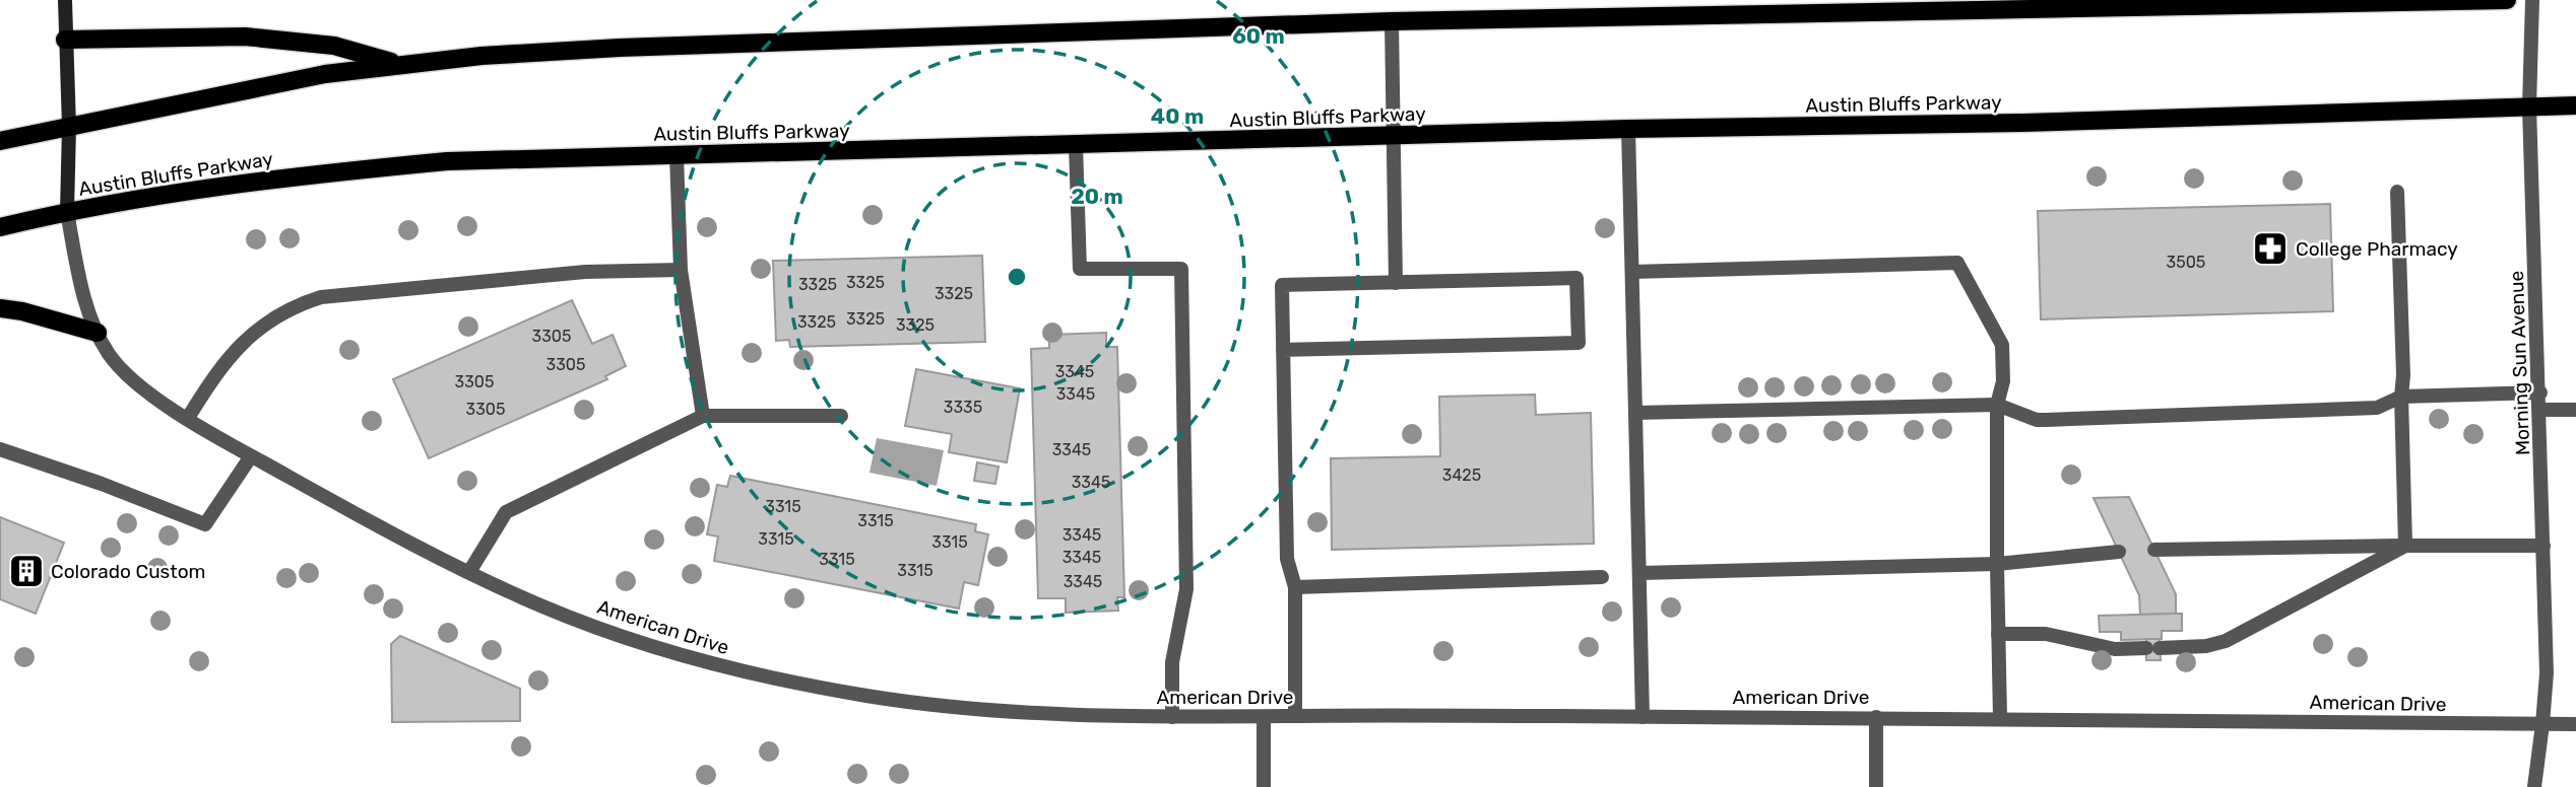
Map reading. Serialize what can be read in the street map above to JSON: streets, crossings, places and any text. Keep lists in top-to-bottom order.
{
  "streets": {
    "main road": ["Austin Bluffs Parkway"],
    "street": ["Morning Sun Avenue", "American Drive"]
  },
  "crossings": [
    ["Austin Bluffs Parkway", "Morning Sun Avenue"],
    ["Austin Bluffs Parkway", "American Drive"],
    ["Morning Sun Avenue", "American Drive"]
  ],
  "places": {
    "pharmacy": ["College Pharmacy"],
    "building": ["Colorado Custom"]
  },
  "house_numbers": [
    "3505",
    "3325",
    "3325",
    "3325",
    "3325",
    "3325",
    "3325",
    "3305",
    "3305",
    "3345",
    "3305",
    "3345",
    "3335",
    "3305",
    "3345",
    "3425",
    "3345",
    "3315",
    "3315",
    "3345",
    "3315",
    "3315",
    "3345",
    "3315",
    "3315",
    "3345"
  ],
  "rings": ["60 m", "40 m", "20 m"]
}
